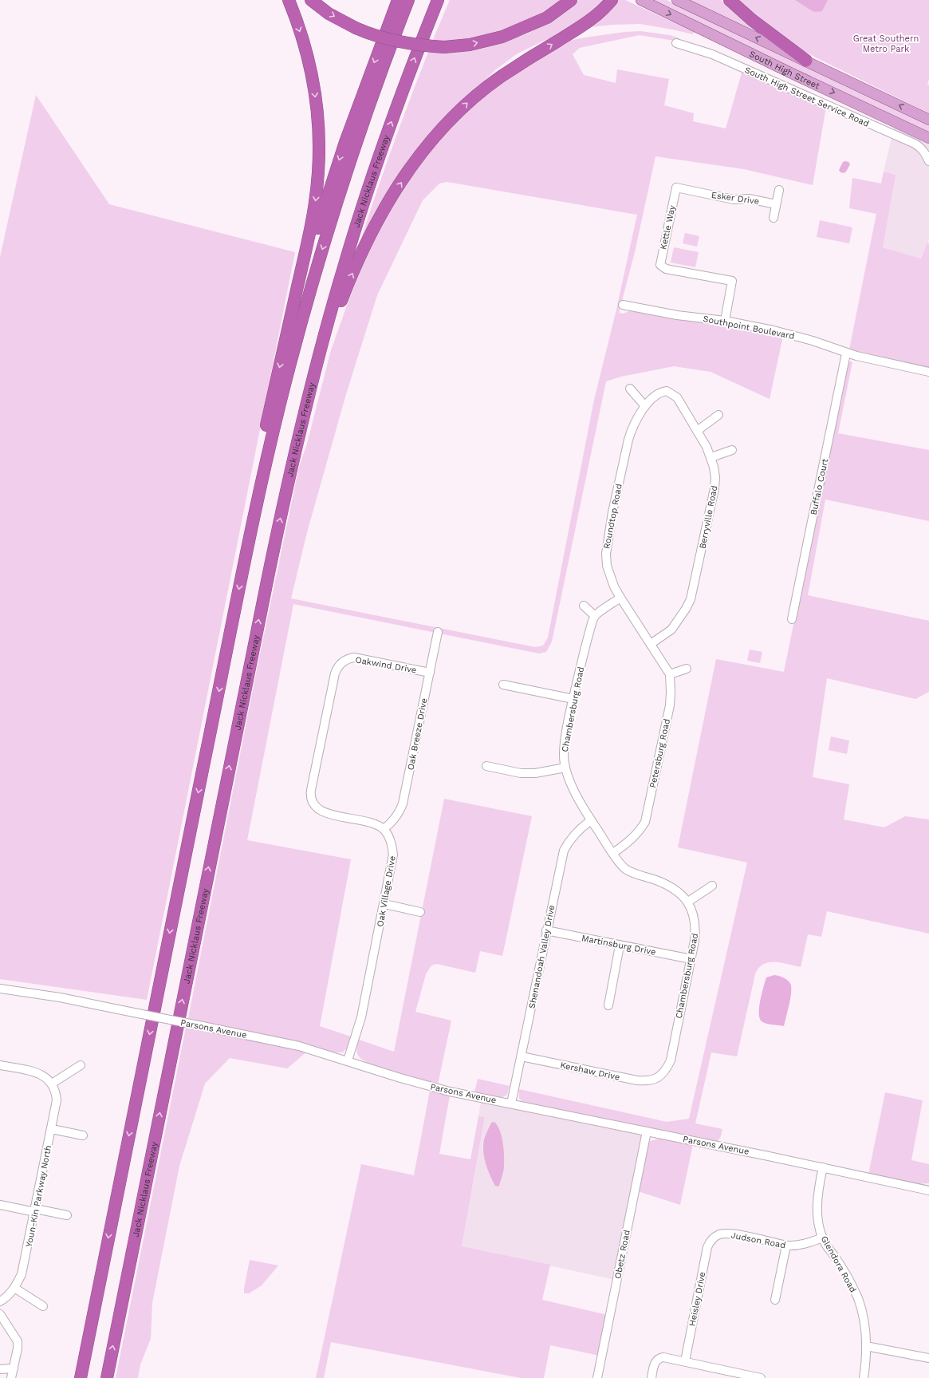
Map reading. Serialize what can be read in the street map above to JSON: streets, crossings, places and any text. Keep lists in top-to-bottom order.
{
  "streets": {
    "highway": ["Jack Nicklaus Freeway"],
    "main road": ["South High Street"],
    "street": [
      "South High Street Service Road",
      "Esker Drive",
      "Kettle Way",
      "Southpoint Boulevard",
      "Buffalo Court",
      "Roundtop Road",
      "Berryville Road",
      "Oakwind Drive",
      "Chambersburg Road",
      "Oak Breeze Drive",
      "Petersburg Road",
      "Oak Village Drive",
      "Martinsburg Drive",
      "Shenandoah Valley Drive",
      "Parsons Avenue",
      "Kershaw Drive",
      "Youn-Kin Parkway North",
      "Judson Road",
      "Obetz Road",
      "Glendora Road",
      "Heisley Drive"
    ]
  },
  "crossings": [
    ["Esker Drive", "Kettle Way"],
    ["Kettle Way", "Southpoint Boulevard"],
    ["Southpoint Boulevard", "Buffalo Court"],
    ["Roundtop Road", "Berryville Road"],
    ["Roundtop Road", "Petersburg Road"],
    ["Berryville Road", "Petersburg Road"],
    ["Oakwind Drive", "Oak Breeze Drive"],
    ["Oakwind Drive", "Oak Village Drive"],
    ["Chambersburg Road", "Petersburg Road"],
    ["Chambersburg Road", "Martinsburg Drive"],
    ["Chambersburg Road", "Shenandoah Valley Drive"],
    ["Chambersburg Road", "Kershaw Drive"],
    ["Oak Breeze Drive", "Oak Village Drive"],
    ["Oak Village Drive", "Parsons Avenue"],
    ["Martinsburg Drive", "Shenandoah Valley Drive"],
    ["Shenandoah Valley Drive", "Parsons Avenue"],
    ["Shenandoah Valley Drive", "Kershaw Drive"],
    ["Parsons Avenue", "Obetz Road"],
    ["Parsons Avenue", "Glendora Road"],
    ["Judson Road", "Glendora Road"],
    ["Judson Road", "Heisley Drive"]
  ],
  "parks": ["Great Southern Metro Park"]
}
